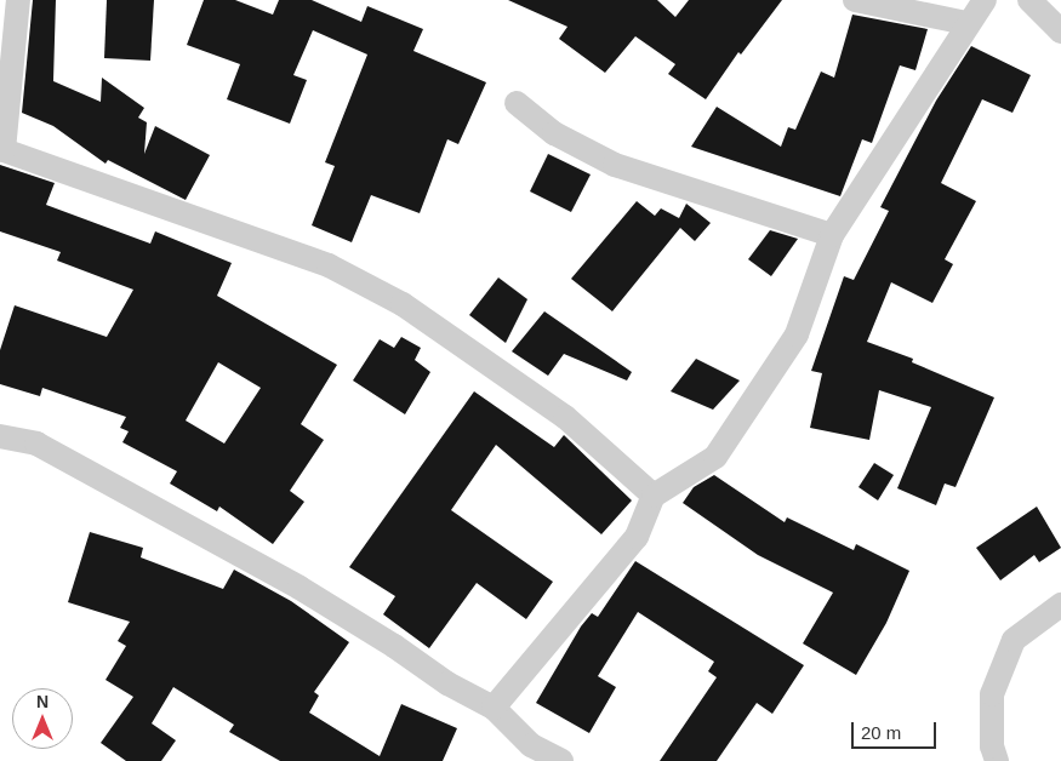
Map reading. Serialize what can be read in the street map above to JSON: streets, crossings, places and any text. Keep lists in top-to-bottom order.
{
  "scale_bar": "20 m",
  "north": "top"
}
